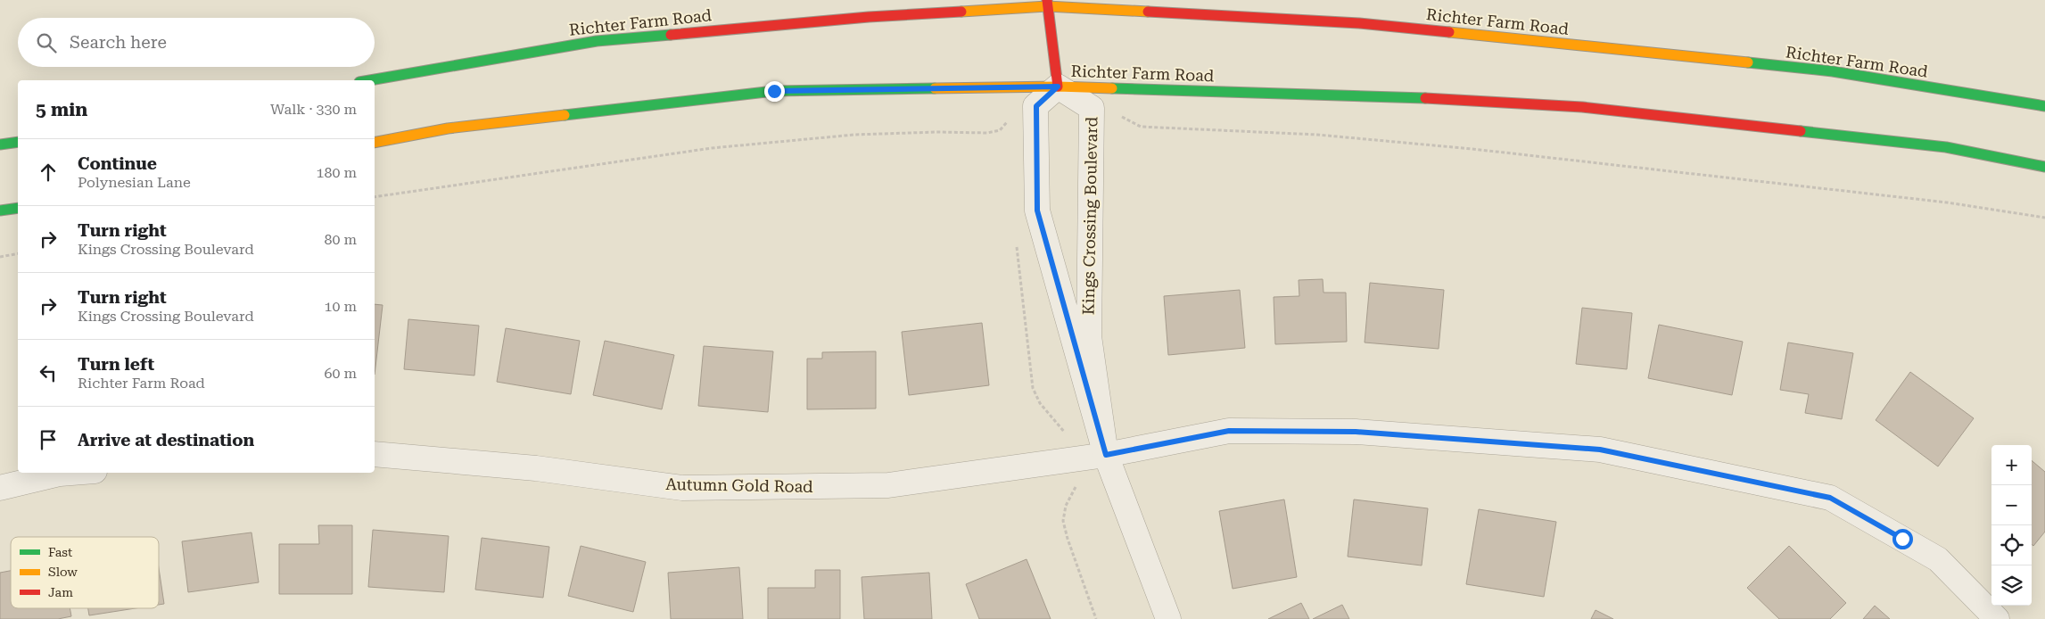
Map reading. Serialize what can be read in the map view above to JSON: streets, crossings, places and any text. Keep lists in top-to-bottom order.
{
  "streets": {
    "main road": ["Richter Farm Road"],
    "street": ["Kings Crossing Boulevard", "Autumn Gold Road"]
  },
  "crossings": [
    ["Richter Farm Road", "Kings Crossing Boulevard"],
    ["Kings Crossing Boulevard", "Autumn Gold Road"]
  ],
  "legend": ["Fast", "Slow", "Jam"],
  "page": {
    "search": "Search here",
    "heading": ["5 min", "Walk · 330 m"],
    "list": [
      ["Continue", "Polynesian Lane", "180 m"],
      ["Turn right", "Kings Crossing Boulevard", "80 m"],
      ["Turn right", "Kings Crossing Boulevard", "10 m"],
      ["Turn left", "Richter Farm Road", "60 m"],
      "Arrive at destination"
    ],
    "map_buttons": ["+", "−"]
  }
}
